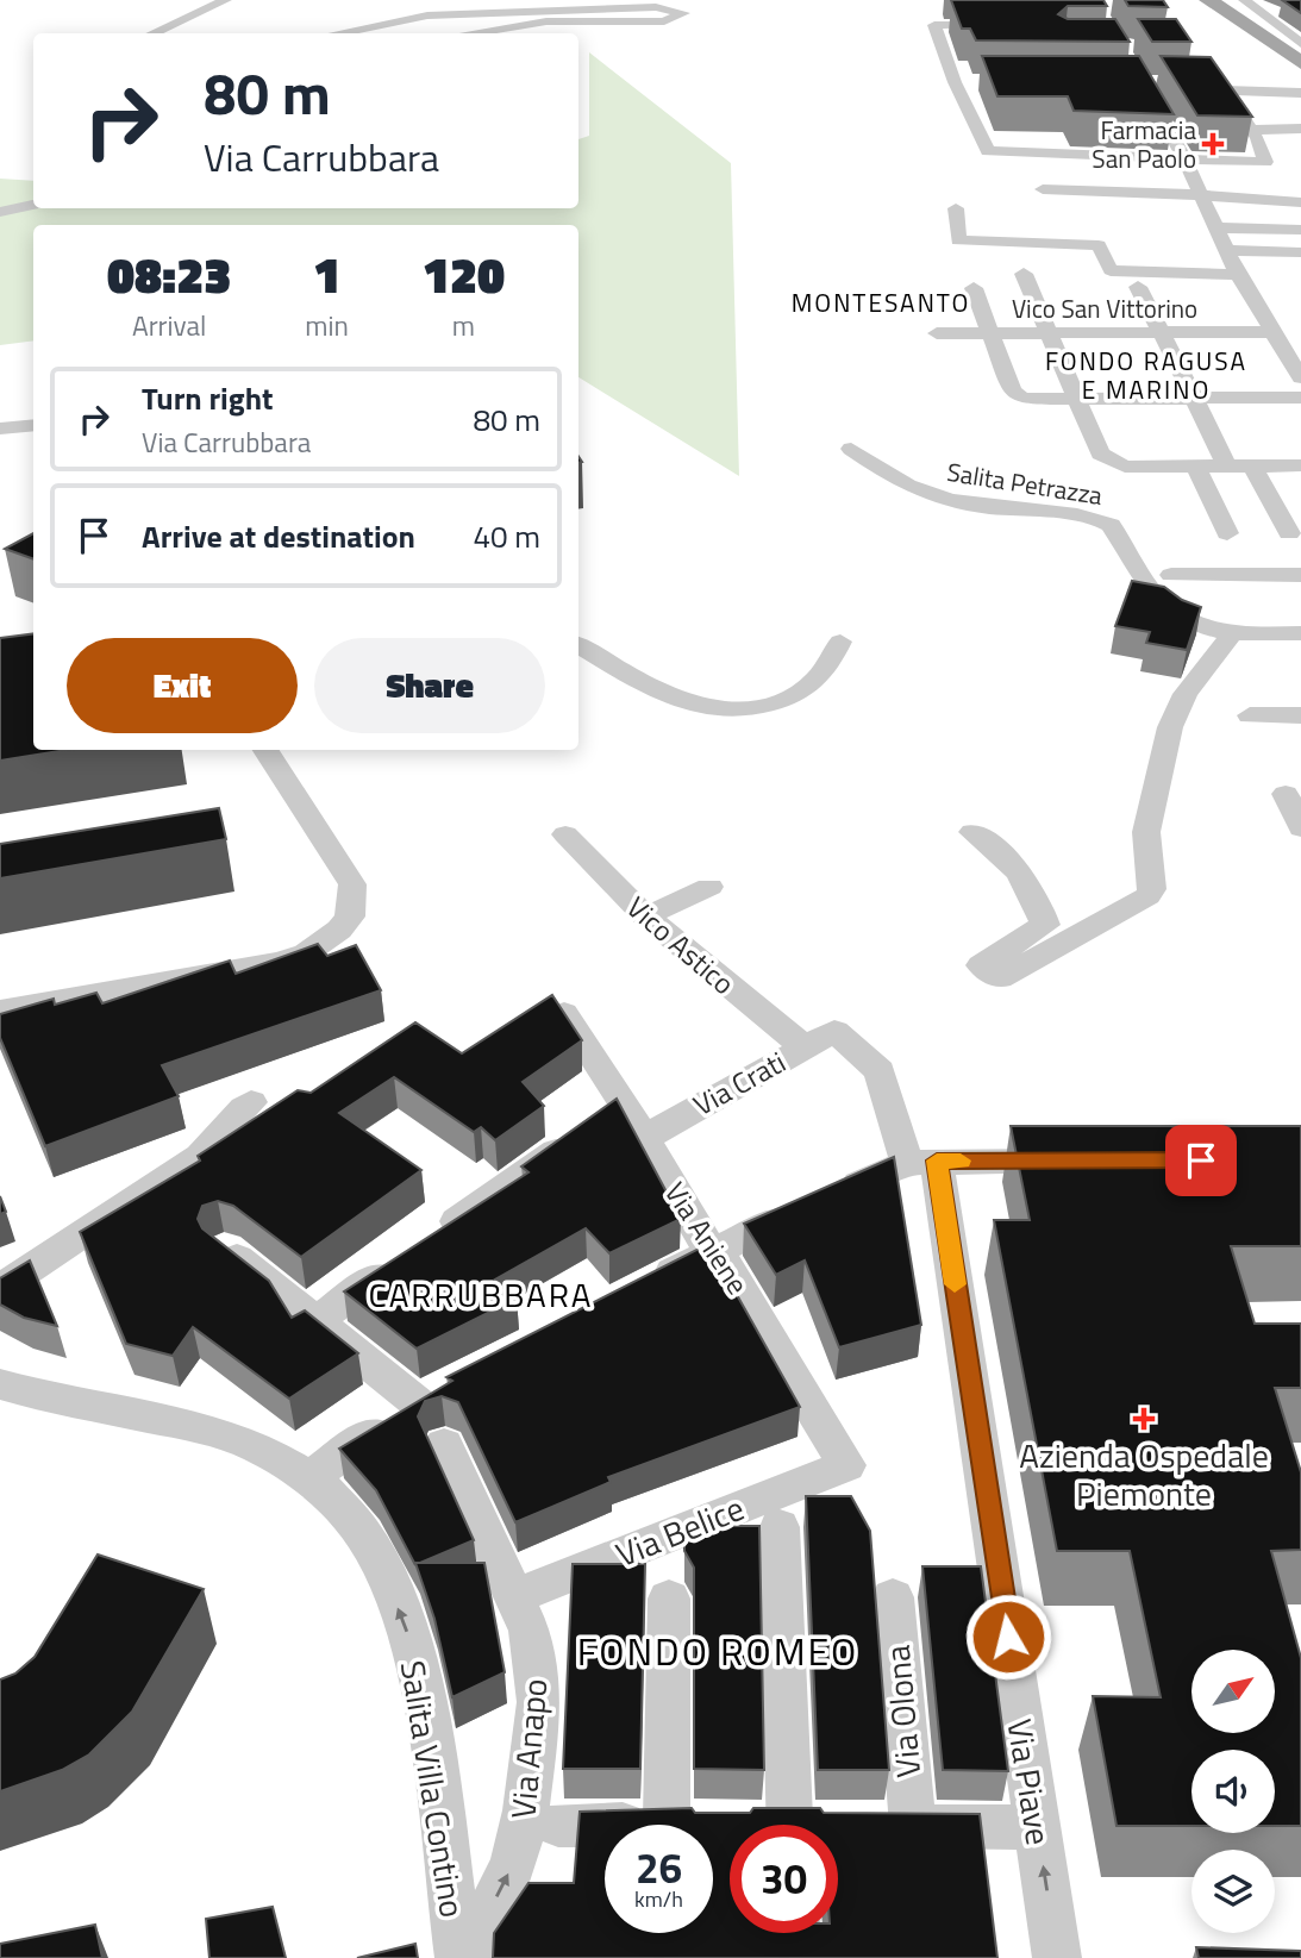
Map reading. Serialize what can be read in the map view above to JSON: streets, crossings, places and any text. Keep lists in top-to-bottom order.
{
  "streets": {
    "street": [
      "Vico San Vittorino",
      "Salita Petrazza",
      "Vico Astico",
      "Via Crati",
      "Via Aniene",
      "Via Belice",
      "Via Olona",
      "Via Anapo",
      "Via Piave",
      "Salita Villa Contino"
    ]
  },
  "crossings": [
    ["Vico Astico", "Via Crati"],
    ["Via Crati", "Via Aniene"],
    ["Via Crati", "Via Piave"],
    ["Via Aniene", "Via Belice"],
    ["Via Belice", "Via Anapo"]
  ],
  "districts": [
    "MONTESANTO",
    "FONDO RAGUSA E MARINO",
    "CARRUBBARA",
    "FONDO ROMEO"
  ],
  "places": {
    "health": ["Farmacia San Paolo", "Azienda Ospedale Piemonte"]
  },
  "north": "top right",
  "page": {
    "turn": ["80 m", "Via Carrubbara"],
    "eta": [
      "08:23",
      "Arrival",
      "1",
      "min",
      "120",
      "m"
    ],
    "list": [
      {
        "name": "Turn right",
        "note": "Via Carrubbara",
        "value": "80 m"
      },
      {
        "name": "Arrive at destination",
        "value": "40 m"
      }
    ],
    "buttons": ["Exit", "Share"],
    "speed": "26 km/h",
    "limit": "30"
  }
}
